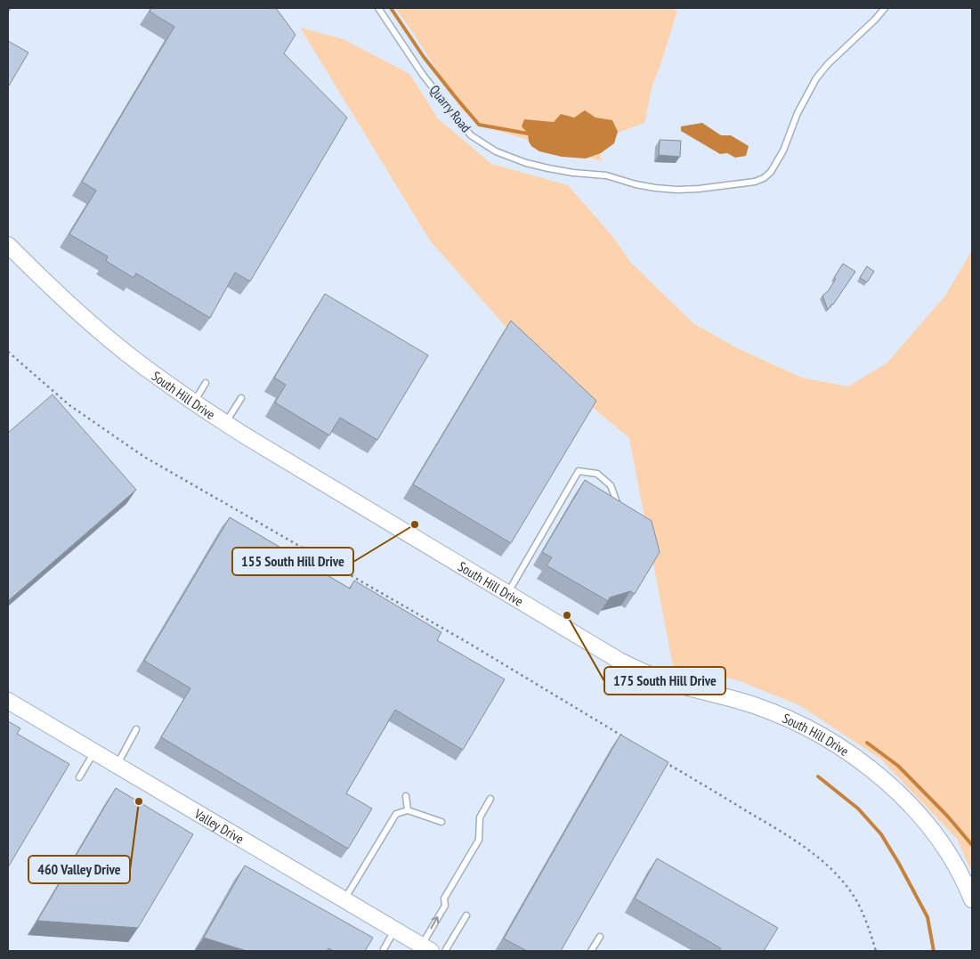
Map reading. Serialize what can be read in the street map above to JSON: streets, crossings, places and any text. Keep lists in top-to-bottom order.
{
  "streets": {
    "street": ["South Hill Drive", "Valley Drive"],
    "lane": ["Quarry Road"]
  },
  "places": ["155 South Hill Drive", "175 South Hill Drive", "460 Valley Drive"]
}
